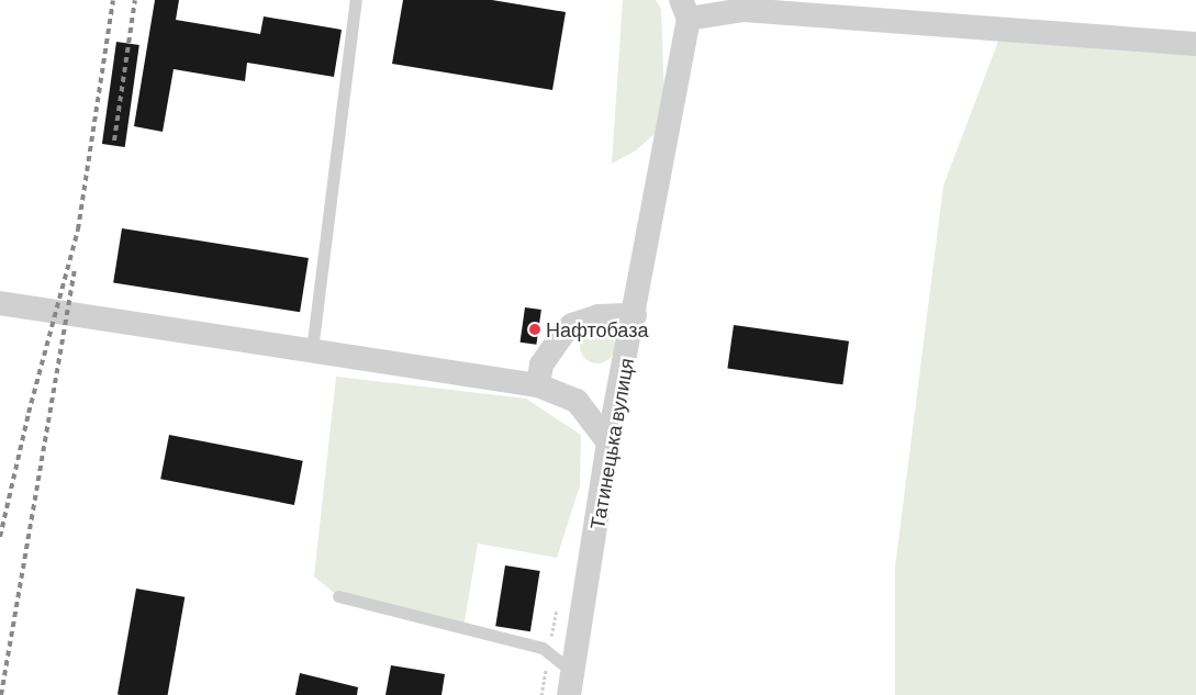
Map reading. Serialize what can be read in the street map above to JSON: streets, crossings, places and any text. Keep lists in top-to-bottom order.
{
  "streets": {
    "street": ["Татинецька вулиця"]
  },
  "places": ["Нафтобаза"]
}
